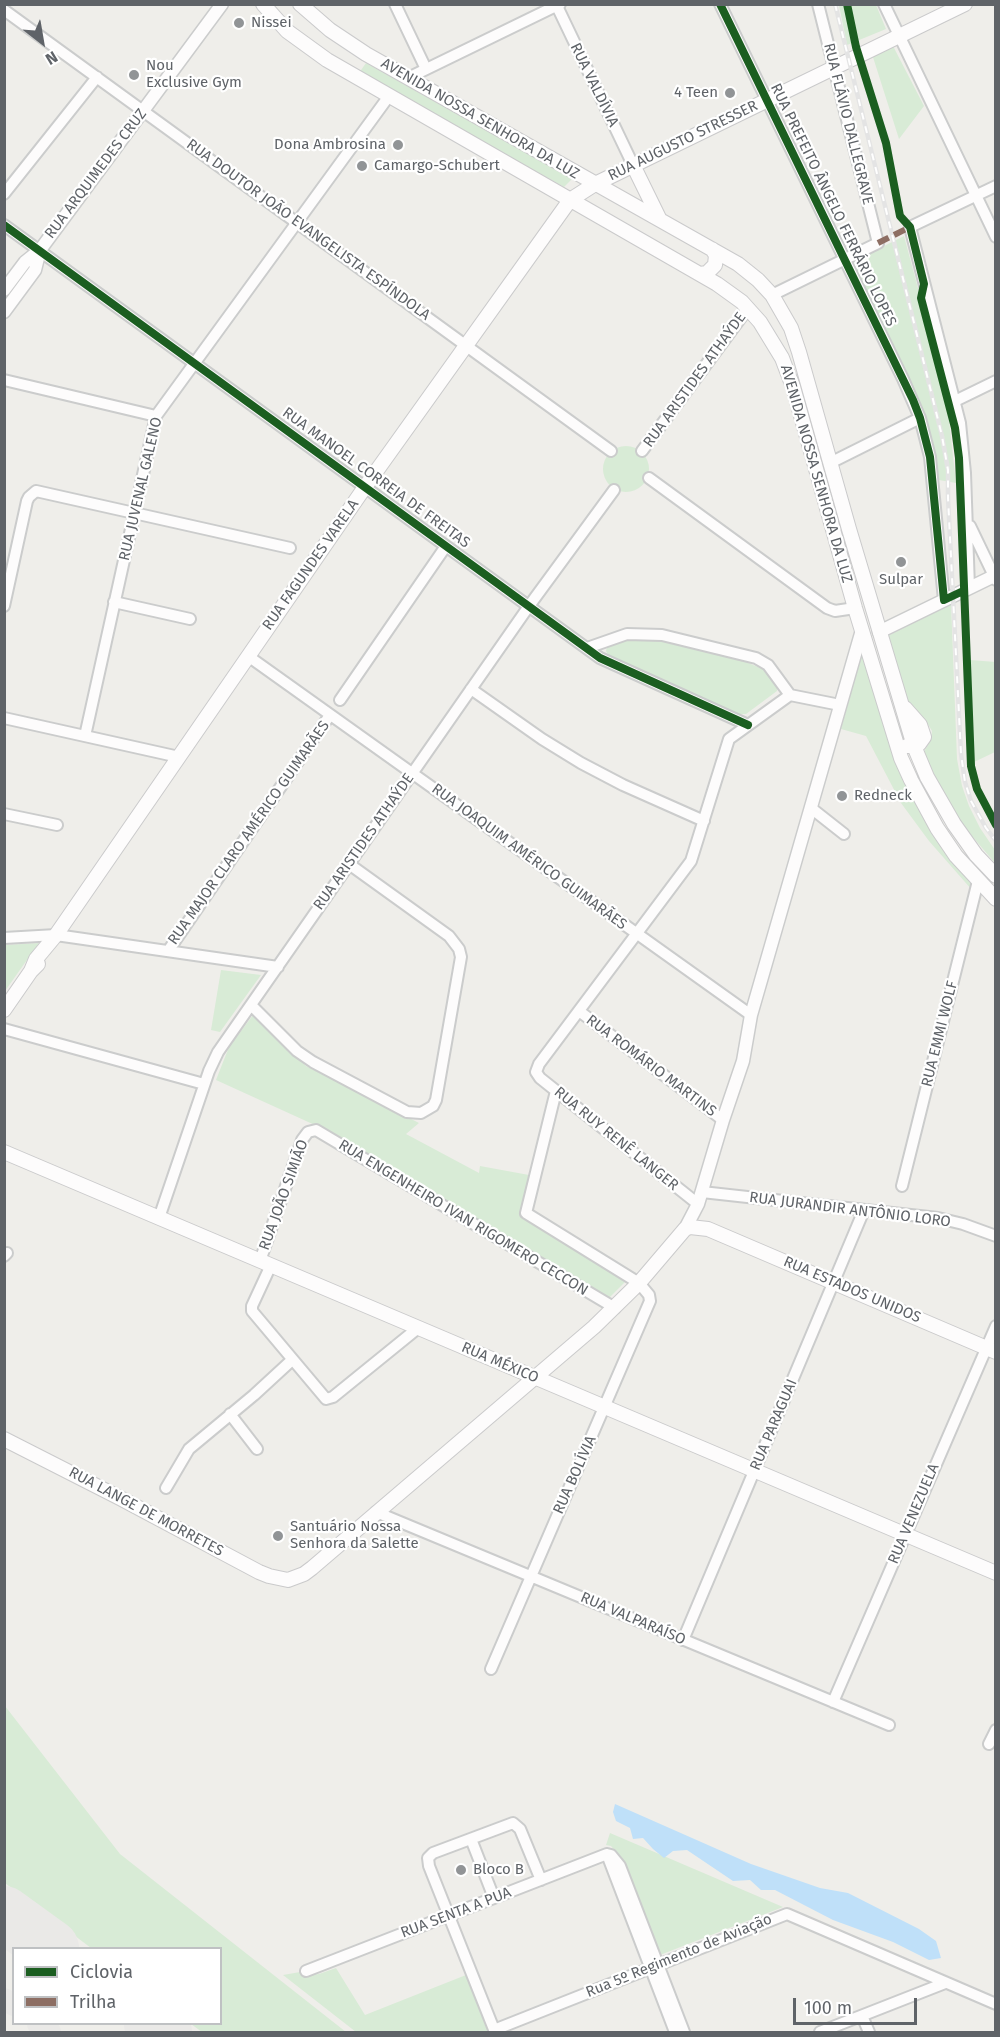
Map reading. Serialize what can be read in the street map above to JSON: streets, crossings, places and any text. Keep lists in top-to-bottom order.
{
  "streets": {
    "main road": [
      "AVENIDA NOSSA SENHORA DA LUZ",
      "RUA AUGUSTO STRESSER",
      "RUA FAGUNDES VARELA",
      "RUA ESTADOS UNIDOS",
      "RUA MÉXICO",
      "RUA LANGE DE MORRETES"
    ],
    "street": [
      "RUA VALDÍVIA",
      "RUA FLÁVIO DALLEGRAVE",
      "RUA ARQUIMEDES CRUZ",
      "RUA PREFEITO ÂNGELO FERRÁRIO LOPES",
      "RUA DOUTOR JOÃO EVANGELISTA ESPÍNDOLA",
      "RUA ARISTIDES ATHAÝDE",
      "RUA MANOEL CORREIA DE FREITAS",
      "RUA JUVENAL GALENO",
      "RUA MAJOR CLARO AMÉRICO GUIMARÃES",
      "RUA JOAQUIM AMÉRICO GUIMARÃES",
      "RUA EMMI WOLF",
      "RUA ROMÁRIO MARTINS",
      "RUA RUY RENÊ LANGER",
      "RUA JOÃO SIMIÃO",
      "RUA JURANDIR ANTÔNIO LORO",
      "RUA ENGENHEIRO IVAN RIGOMERO CECCON",
      "RUA PARAGUAI",
      "RUA BOLÍVIA",
      "RUA VENEZUELA",
      "RUA VALPARAÍSO",
      "RUA SENTA A PUA",
      "Rua 5º Regimento de Aviação"
    ]
  },
  "crossings": [
    ["RUA VALDÍVIA", "RUA AUGUSTO STRESSER"],
    ["AVENIDA NOSSA SENHORA DA LUZ", "RUA AUGUSTO STRESSER"],
    ["AVENIDA NOSSA SENHORA DA LUZ", "RUA ARISTIDES ATHAÝDE"],
    ["AVENIDA NOSSA SENHORA DA LUZ", "RUA JUVENAL GALENO"],
    ["AVENIDA NOSSA SENHORA DA LUZ", "RUA FAGUNDES VARELA"],
    ["AVENIDA NOSSA SENHORA DA LUZ", "RUA EMMI WOLF"],
    ["RUA FLÁVIO DALLEGRAVE", "RUA AUGUSTO STRESSER"],
    ["RUA FLÁVIO DALLEGRAVE", "RUA PREFEITO ÂNGELO FERRÁRIO LOPES"],
    ["RUA AUGUSTO STRESSER", "RUA PREFEITO ÂNGELO FERRÁRIO LOPES"],
    ["RUA AUGUSTO STRESSER", "RUA FAGUNDES VARELA"],
    ["RUA ARQUIMEDES CRUZ", "RUA DOUTOR JOÃO EVANGELISTA ESPÍNDOLA"],
    ["RUA ARQUIMEDES CRUZ", "RUA MANOEL CORREIA DE FREITAS"],
    ["RUA DOUTOR JOÃO EVANGELISTA ESPÍNDOLA", "RUA JUVENAL GALENO"],
    ["RUA DOUTOR JOÃO EVANGELISTA ESPÍNDOLA", "RUA FAGUNDES VARELA"],
    ["RUA ARISTIDES ATHAÝDE", "RUA MANOEL CORREIA DE FREITAS"],
    ["RUA ARISTIDES ATHAÝDE", "RUA JOAQUIM AMÉRICO GUIMARÃES"],
    ["RUA ARISTIDES ATHAÝDE", "RUA MÉXICO"],
    ["RUA MANOEL CORREIA DE FREITAS", "RUA JUVENAL GALENO"],
    ["RUA MANOEL CORREIA DE FREITAS", "RUA FAGUNDES VARELA"],
    ["RUA FAGUNDES VARELA", "RUA JOAQUIM AMÉRICO GUIMARÃES"],
    ["RUA MAJOR CLARO AMÉRICO GUIMARÃES", "RUA JOAQUIM AMÉRICO GUIMARÃES"],
    ["RUA ROMÁRIO MARTINS", "RUA RUY RENÊ LANGER"],
    ["RUA RUY RENÊ LANGER", "RUA JURANDIR ANTÔNIO LORO"],
    ["RUA JOÃO SIMIÃO", "RUA ENGENHEIRO IVAN RIGOMERO CECCON"],
    ["RUA JOÃO SIMIÃO", "RUA MÉXICO"],
    ["RUA JURANDIR ANTÔNIO LORO", "RUA PARAGUAI"],
    ["RUA ESTADOS UNIDOS", "RUA PARAGUAI"],
    ["RUA ESTADOS UNIDOS", "RUA VENEZUELA"],
    ["RUA MÉXICO", "RUA PARAGUAI"],
    ["RUA MÉXICO", "RUA BOLÍVIA"],
    ["RUA MÉXICO", "RUA VENEZUELA"],
    ["RUA PARAGUAI", "RUA VALPARAÍSO"],
    ["RUA BOLÍVIA", "RUA VALPARAÍSO"],
    ["RUA LANGE DE MORRETES", "RUA VALPARAÍSO"],
    ["RUA VENEZUELA", "RUA VALPARAÍSO"],
    ["RUA SENTA A PUA", "Rua 5º Regimento de Aviação"]
  ],
  "places": [
    "Nissei",
    "Nou Exclusive Gym",
    "4 Teen",
    "Dona Ambrosina",
    "Camargo-Schubert",
    "Sulpar",
    "Redneck",
    "Santuário Nossa Senhora da Salette",
    "Bloco B"
  ],
  "legend": ["Ciclovia", "Trilha"],
  "scale_bar": "100 m",
  "north": "bottom right"
}
